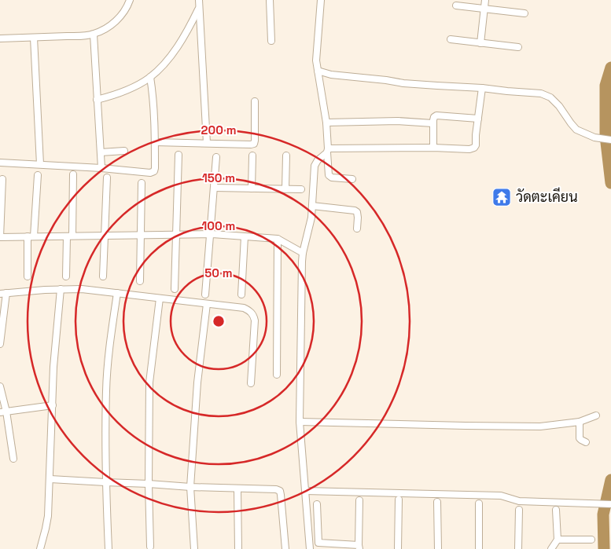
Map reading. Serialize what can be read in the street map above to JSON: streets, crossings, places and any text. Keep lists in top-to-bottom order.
{
  "places": {
    "temple": ["วัดตะเคียน"]
  },
  "rings": [
    "200 m",
    "150 m",
    "100 m",
    "50 m"
  ]
}
